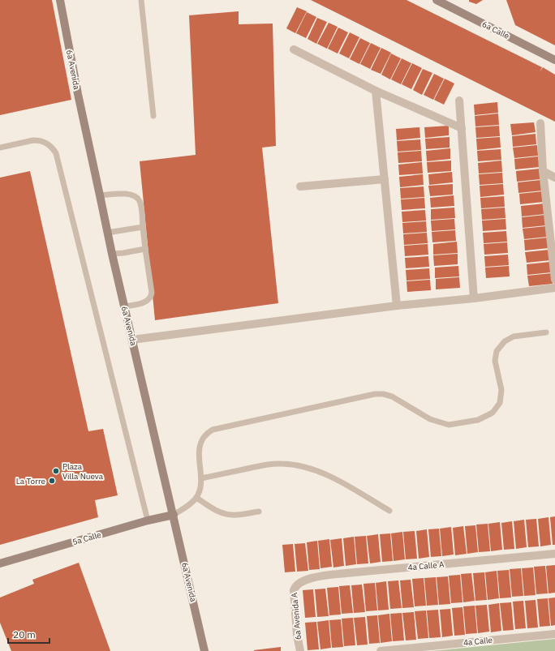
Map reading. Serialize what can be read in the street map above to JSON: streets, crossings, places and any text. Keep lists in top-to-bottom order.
{
  "streets": {
    "main road": ["6a Calle", "6a Avenida", "5a Calle"],
    "street": ["4a Calle A", "6a Avenida A", "4a Calle"]
  },
  "crossings": [
    ["6a Avenida", "5a Calle"],
    ["4a Calle A", "6a Avenida A"]
  ],
  "places": ["Plaza Villa Nueva", "La Torre"],
  "scale_bar": "20 m"
}
